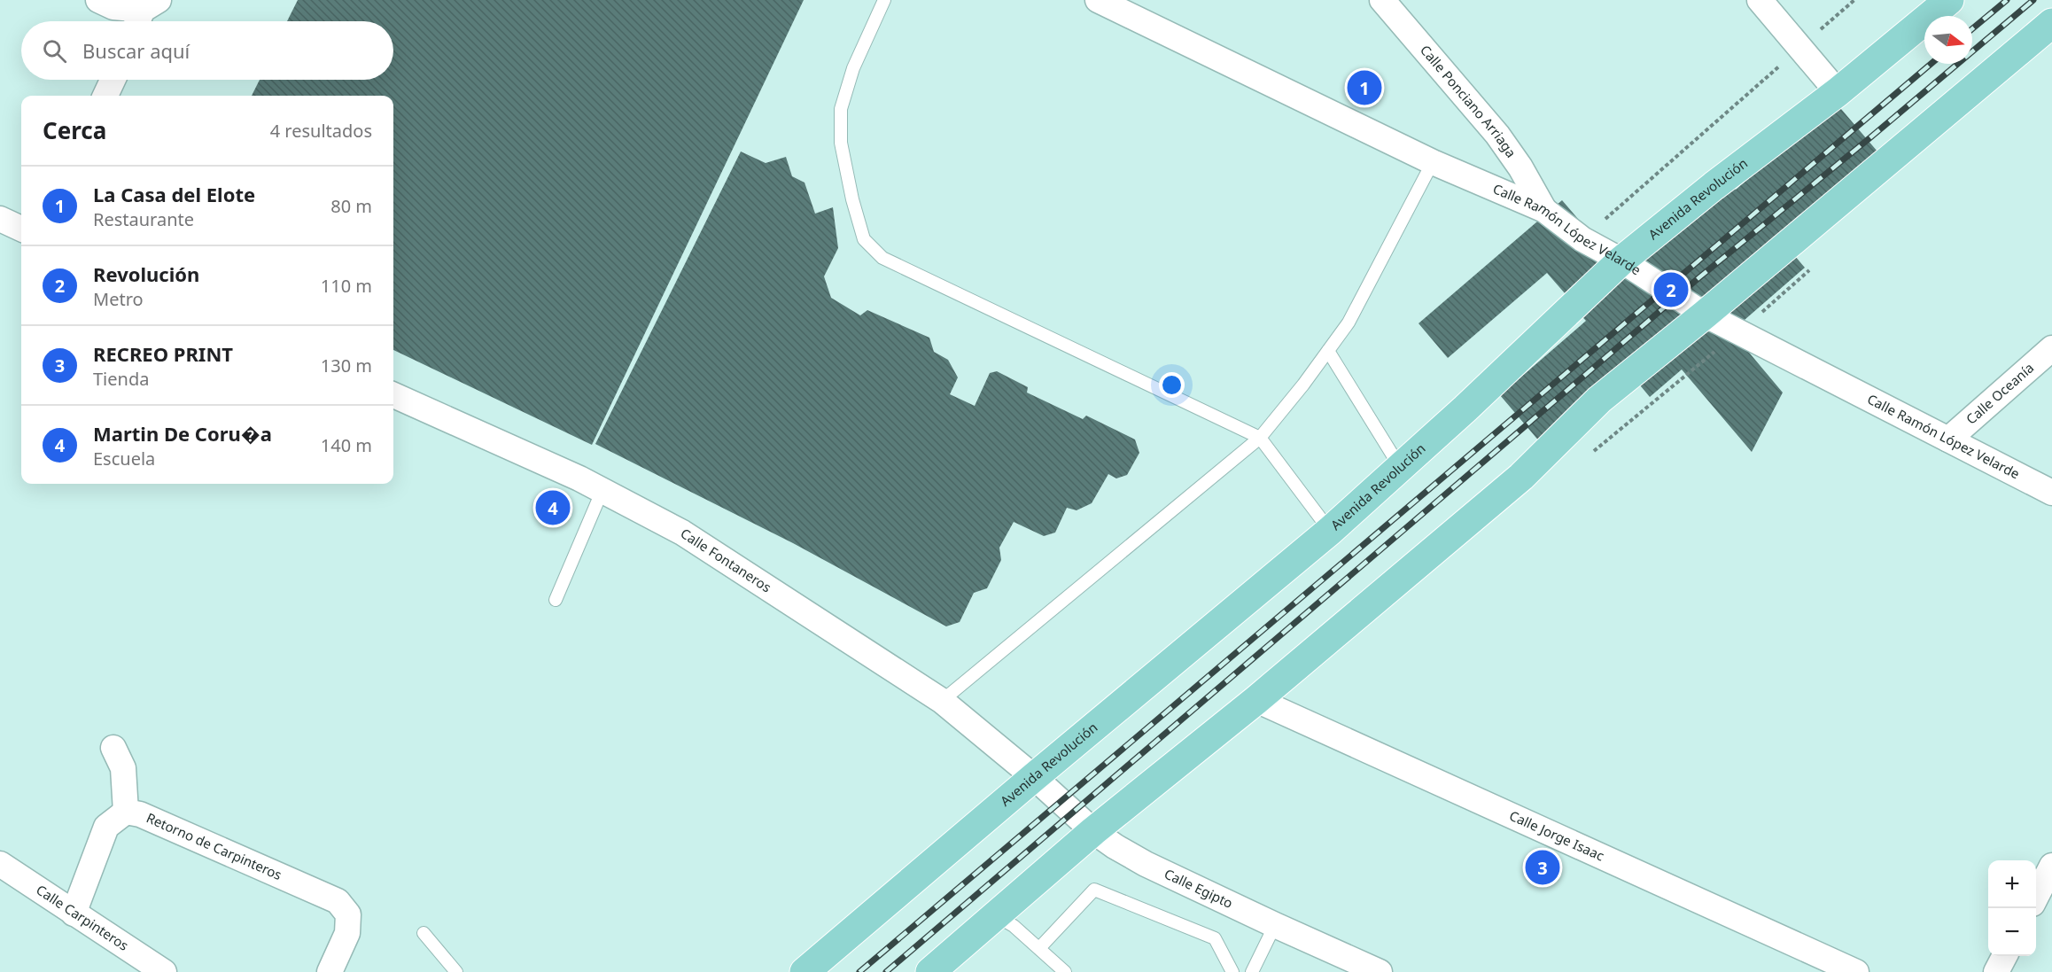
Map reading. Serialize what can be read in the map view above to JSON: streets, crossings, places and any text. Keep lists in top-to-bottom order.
{
  "streets": {
    "main road": ["Avenida Revolución"],
    "street": [
      "Calle Ponciano Arriaga",
      "Calle Ramón López Velarde",
      "Calle Oceanía",
      "Calle Fontaneros",
      "Calle Jorge Isaac",
      "Retorno de Carpinteros",
      "Calle Egipto",
      "Calle Carpinteros"
    ]
  },
  "crossings": [
    ["Calle Ponciano Arriaga", "Calle Ramón López Velarde"],
    ["Avenida Revolución", "Calle Ramón López Velarde"],
    ["Avenida Revolución", "Calle Fontaneros"],
    ["Avenida Revolución", "Calle Egipto"],
    ["Calle Ramón López Velarde", "Calle Oceanía"],
    ["Calle Fontaneros", "Calle Egipto"]
  ],
  "north": "right",
  "page": {
    "search": "Buscar aquí",
    "pins": [
      "1",
      "2",
      "4",
      "3"
    ],
    "heading": ["Cerca", "4 resultados"],
    "list": [
      {
        "mark": "1",
        "name": "La Casa del Elote",
        "note": "Restaurante",
        "value": "80 m"
      },
      {
        "mark": "2",
        "name": "Revolución",
        "note": "Metro",
        "value": "110 m"
      },
      {
        "mark": "3",
        "name": "RECREO PRINT",
        "note": "Tienda",
        "value": "130 m"
      },
      {
        "mark": "4",
        "name": "Martin De Coru�a",
        "note": "Escuela",
        "value": "140 m"
      }
    ],
    "map_buttons": ["+", "−"]
  }
}
